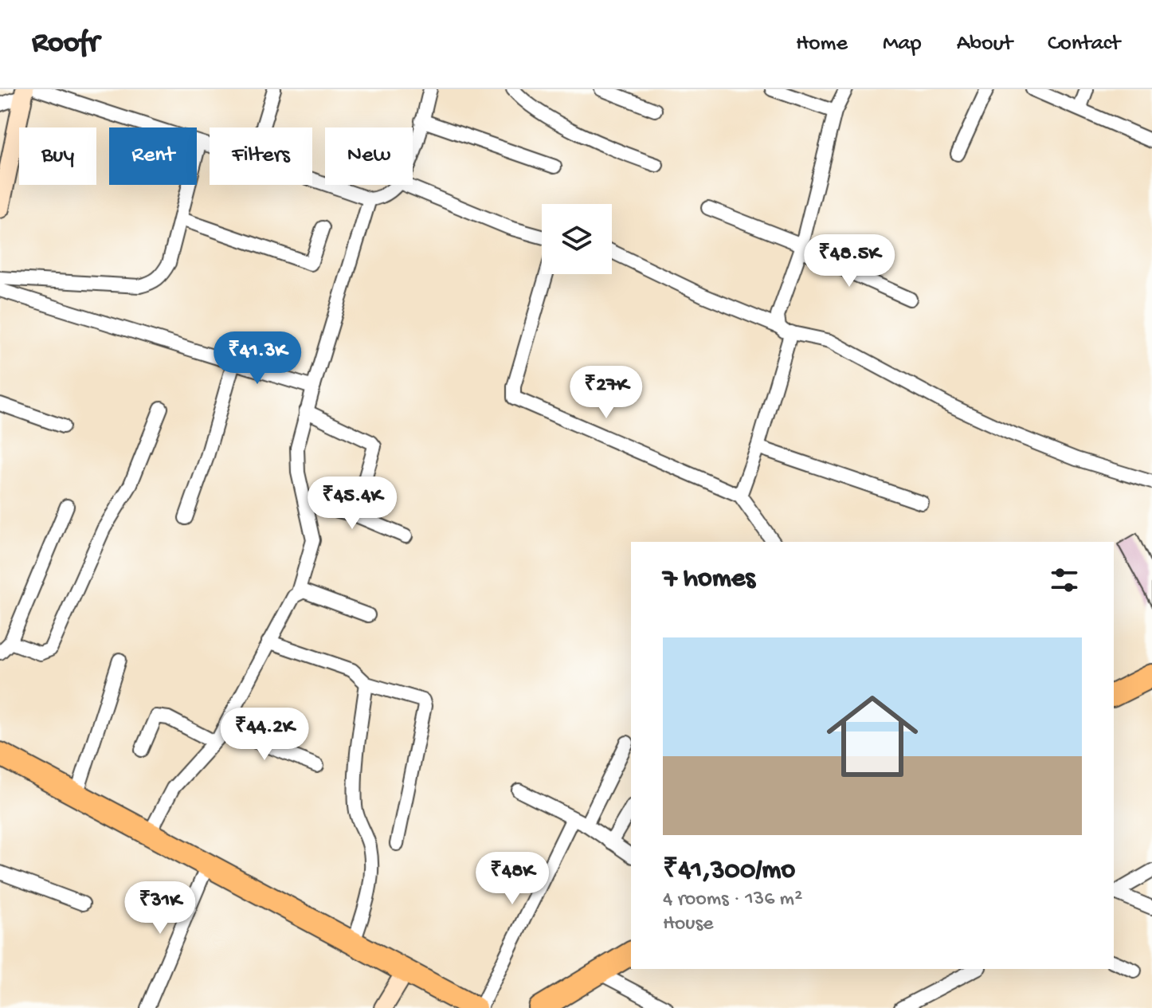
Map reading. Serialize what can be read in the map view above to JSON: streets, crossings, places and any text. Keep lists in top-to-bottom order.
{
  "page": {
    "header": "Roofr",
    "nav": [
      "Home",
      "Map",
      "About",
      "Contact"
    ],
    "chip": [
      "Buy",
      "Rent",
      "Filters",
      "New"
    ],
    "price": [
      "₹48.5K",
      "₹41.3K",
      "₹27K",
      "₹45.4K",
      "₹44.2K",
      "₹48K",
      "₹31K"
    ],
    "heading": "7 homes",
    "list": [
      {
        "name": "₹41,300/mo",
        "note": "4 rooms · 136 m² · House"
      }
    ]
  }
}
